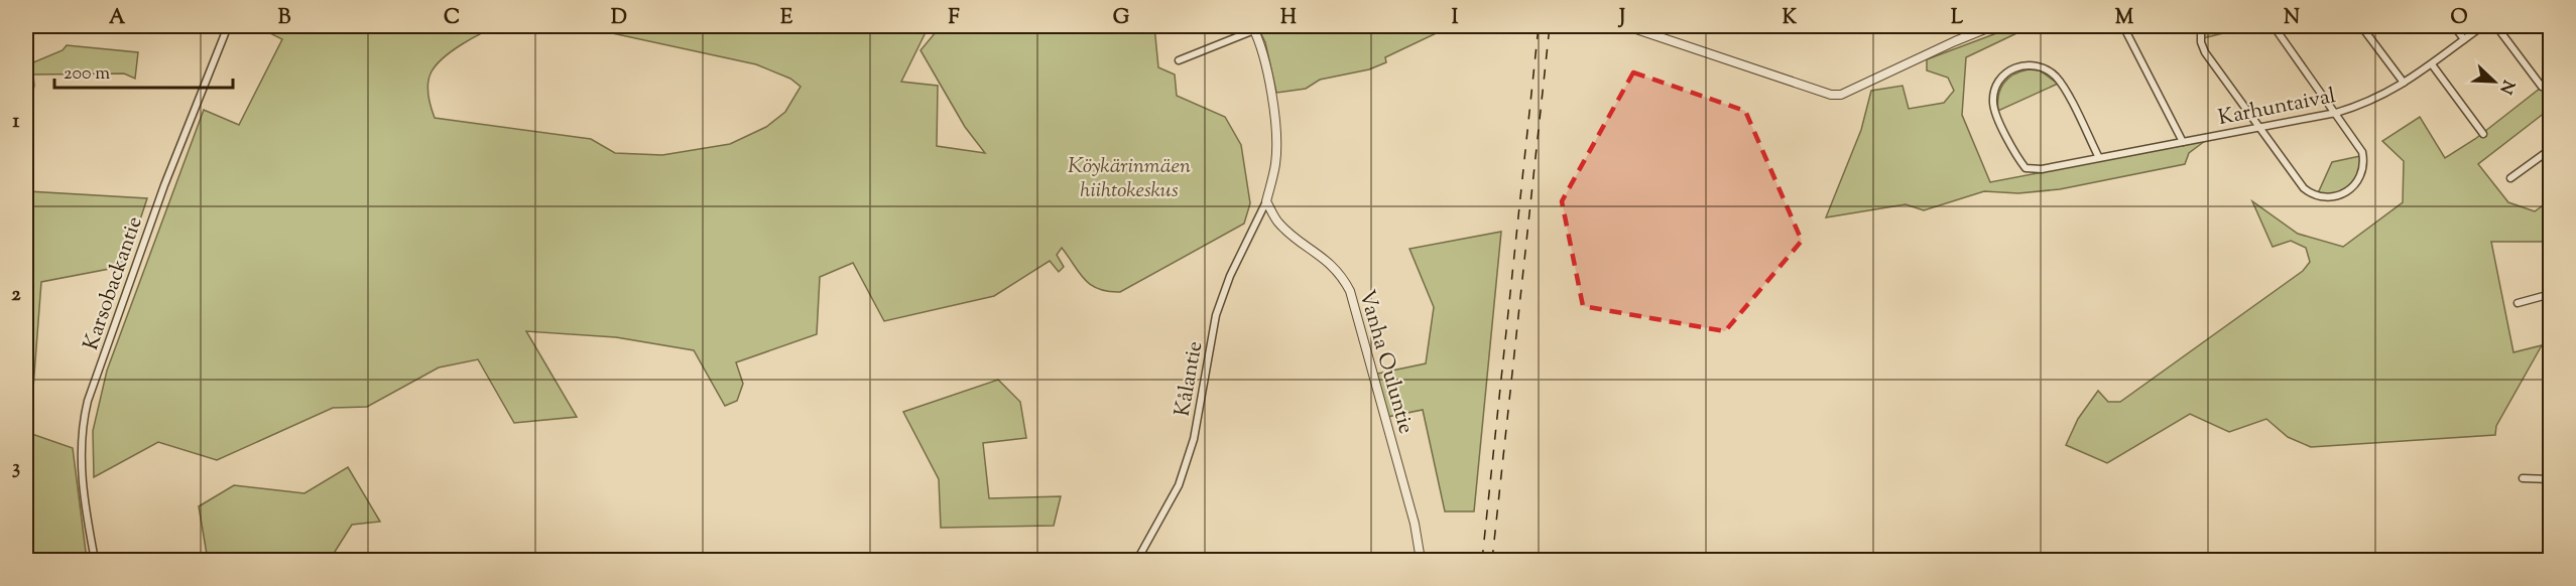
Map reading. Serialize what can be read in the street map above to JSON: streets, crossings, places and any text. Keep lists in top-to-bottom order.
{
  "streets": {
    "street": [
      "Karhuntaival",
      "Karsobackantie",
      "Vanha Ouluntie",
      "Kålantie"
    ]
  },
  "crossings": [
    ["Vanha Ouluntie", "Kålantie"]
  ],
  "parks": ["Köykärinmäen hiihtokeskus"],
  "scale_bar": "200 m",
  "north": "bottom right",
  "grid": {
    "columns": [
      "A",
      "B",
      "C",
      "D",
      "E",
      "F",
      "G",
      "H",
      "I",
      "J",
      "K",
      "L",
      "M",
      "N",
      "O"
    ],
    "rows": ["1", "2", "3"]
  }
}
